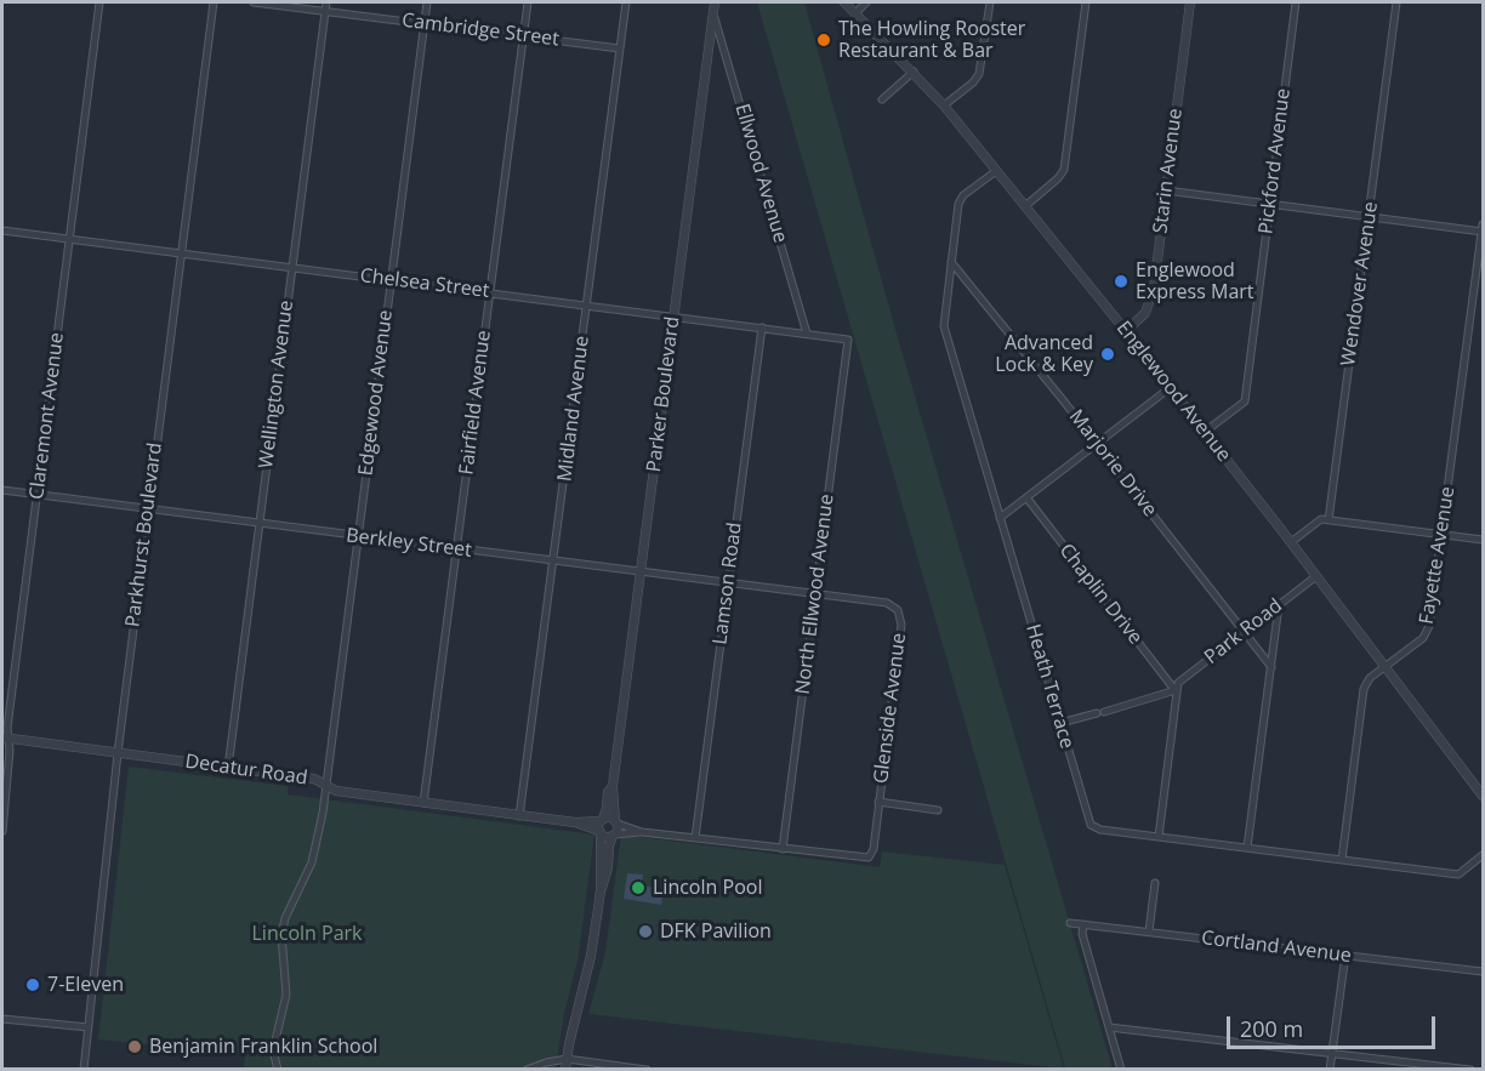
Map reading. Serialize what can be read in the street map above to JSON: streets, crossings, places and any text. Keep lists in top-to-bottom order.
{
  "streets": {
    "street": [
      "Cambridge Street",
      "Pickford Avenue",
      "Starin Avenue",
      "Ellwood Avenue",
      "Chelsea Street",
      "Wendover Avenue",
      "Wellington Avenue",
      "Englewood Avenue",
      "Edgewood Avenue",
      "Parker Boulevard",
      "Fairfield Avenue",
      "Midland Avenue",
      "Claremont Avenue",
      "Marjorie Drive",
      "Parkhurst Boulevard",
      "Berkley Street",
      "Fayette Avenue",
      "Lamson Road",
      "North Ellwood Avenue",
      "Chaplin Drive",
      "Park Road",
      "Heath Terrace",
      "Glenside Avenue",
      "Decatur Road",
      "Cortland Avenue"
    ]
  },
  "crossings": [
    ["Cambridge Street", "Wellington Avenue"],
    ["Cambridge Street", "Edgewood Avenue"],
    ["Cambridge Street", "Fairfield Avenue"],
    ["Cambridge Street", "Midland Avenue"],
    ["Pickford Avenue", "Englewood Avenue"],
    ["Starin Avenue", "Englewood Avenue"],
    ["Ellwood Avenue", "Chelsea Street"],
    ["Ellwood Avenue", "Parker Boulevard"],
    ["Chelsea Street", "Wellington Avenue"],
    ["Chelsea Street", "Edgewood Avenue"],
    ["Chelsea Street", "Parker Boulevard"],
    ["Chelsea Street", "Fairfield Avenue"],
    ["Chelsea Street", "Midland Avenue"],
    ["Chelsea Street", "Claremont Avenue"],
    ["Chelsea Street", "Parkhurst Boulevard"],
    ["Chelsea Street", "Lamson Road"],
    ["Chelsea Street", "North Ellwood Avenue"],
    ["Wellington Avenue", "Berkley Street"],
    ["Wellington Avenue", "Decatur Road"],
    ["Englewood Avenue", "Fayette Avenue"],
    ["Englewood Avenue", "Park Road"],
    ["Englewood Avenue", "Heath Terrace"],
    ["Edgewood Avenue", "Berkley Street"],
    ["Edgewood Avenue", "Decatur Road"],
    ["Parker Boulevard", "Berkley Street"],
    ["Parker Boulevard", "Decatur Road"],
    ["Fairfield Avenue", "Berkley Street"],
    ["Fairfield Avenue", "Decatur Road"],
    ["Midland Avenue", "Berkley Street"],
    ["Midland Avenue", "Decatur Road"],
    ["Claremont Avenue", "Berkley Street"],
    ["Claremont Avenue", "Decatur Road"],
    ["Marjorie Drive", "Park Road"],
    ["Marjorie Drive", "Heath Terrace"],
    ["Parkhurst Boulevard", "Berkley Street"],
    ["Parkhurst Boulevard", "Decatur Road"],
    ["Berkley Street", "Lamson Road"],
    ["Berkley Street", "North Ellwood Avenue"],
    ["Berkley Street", "Glenside Avenue"],
    ["Fayette Avenue", "Heath Terrace"],
    ["North Ellwood Avenue", "Glenside Avenue"],
    ["Chaplin Drive", "Park Road"]
  ],
  "parks": ["Lincoln Park"],
  "places": [
    "The Howling Rooster Restaurant & Bar",
    "Englewood Express Mart",
    "Advanced Lock & Key",
    "Lincoln Pool",
    "DFK Pavilion",
    "7-Eleven",
    "Benjamin Franklin School"
  ],
  "scale_bar": "200 m"
}
